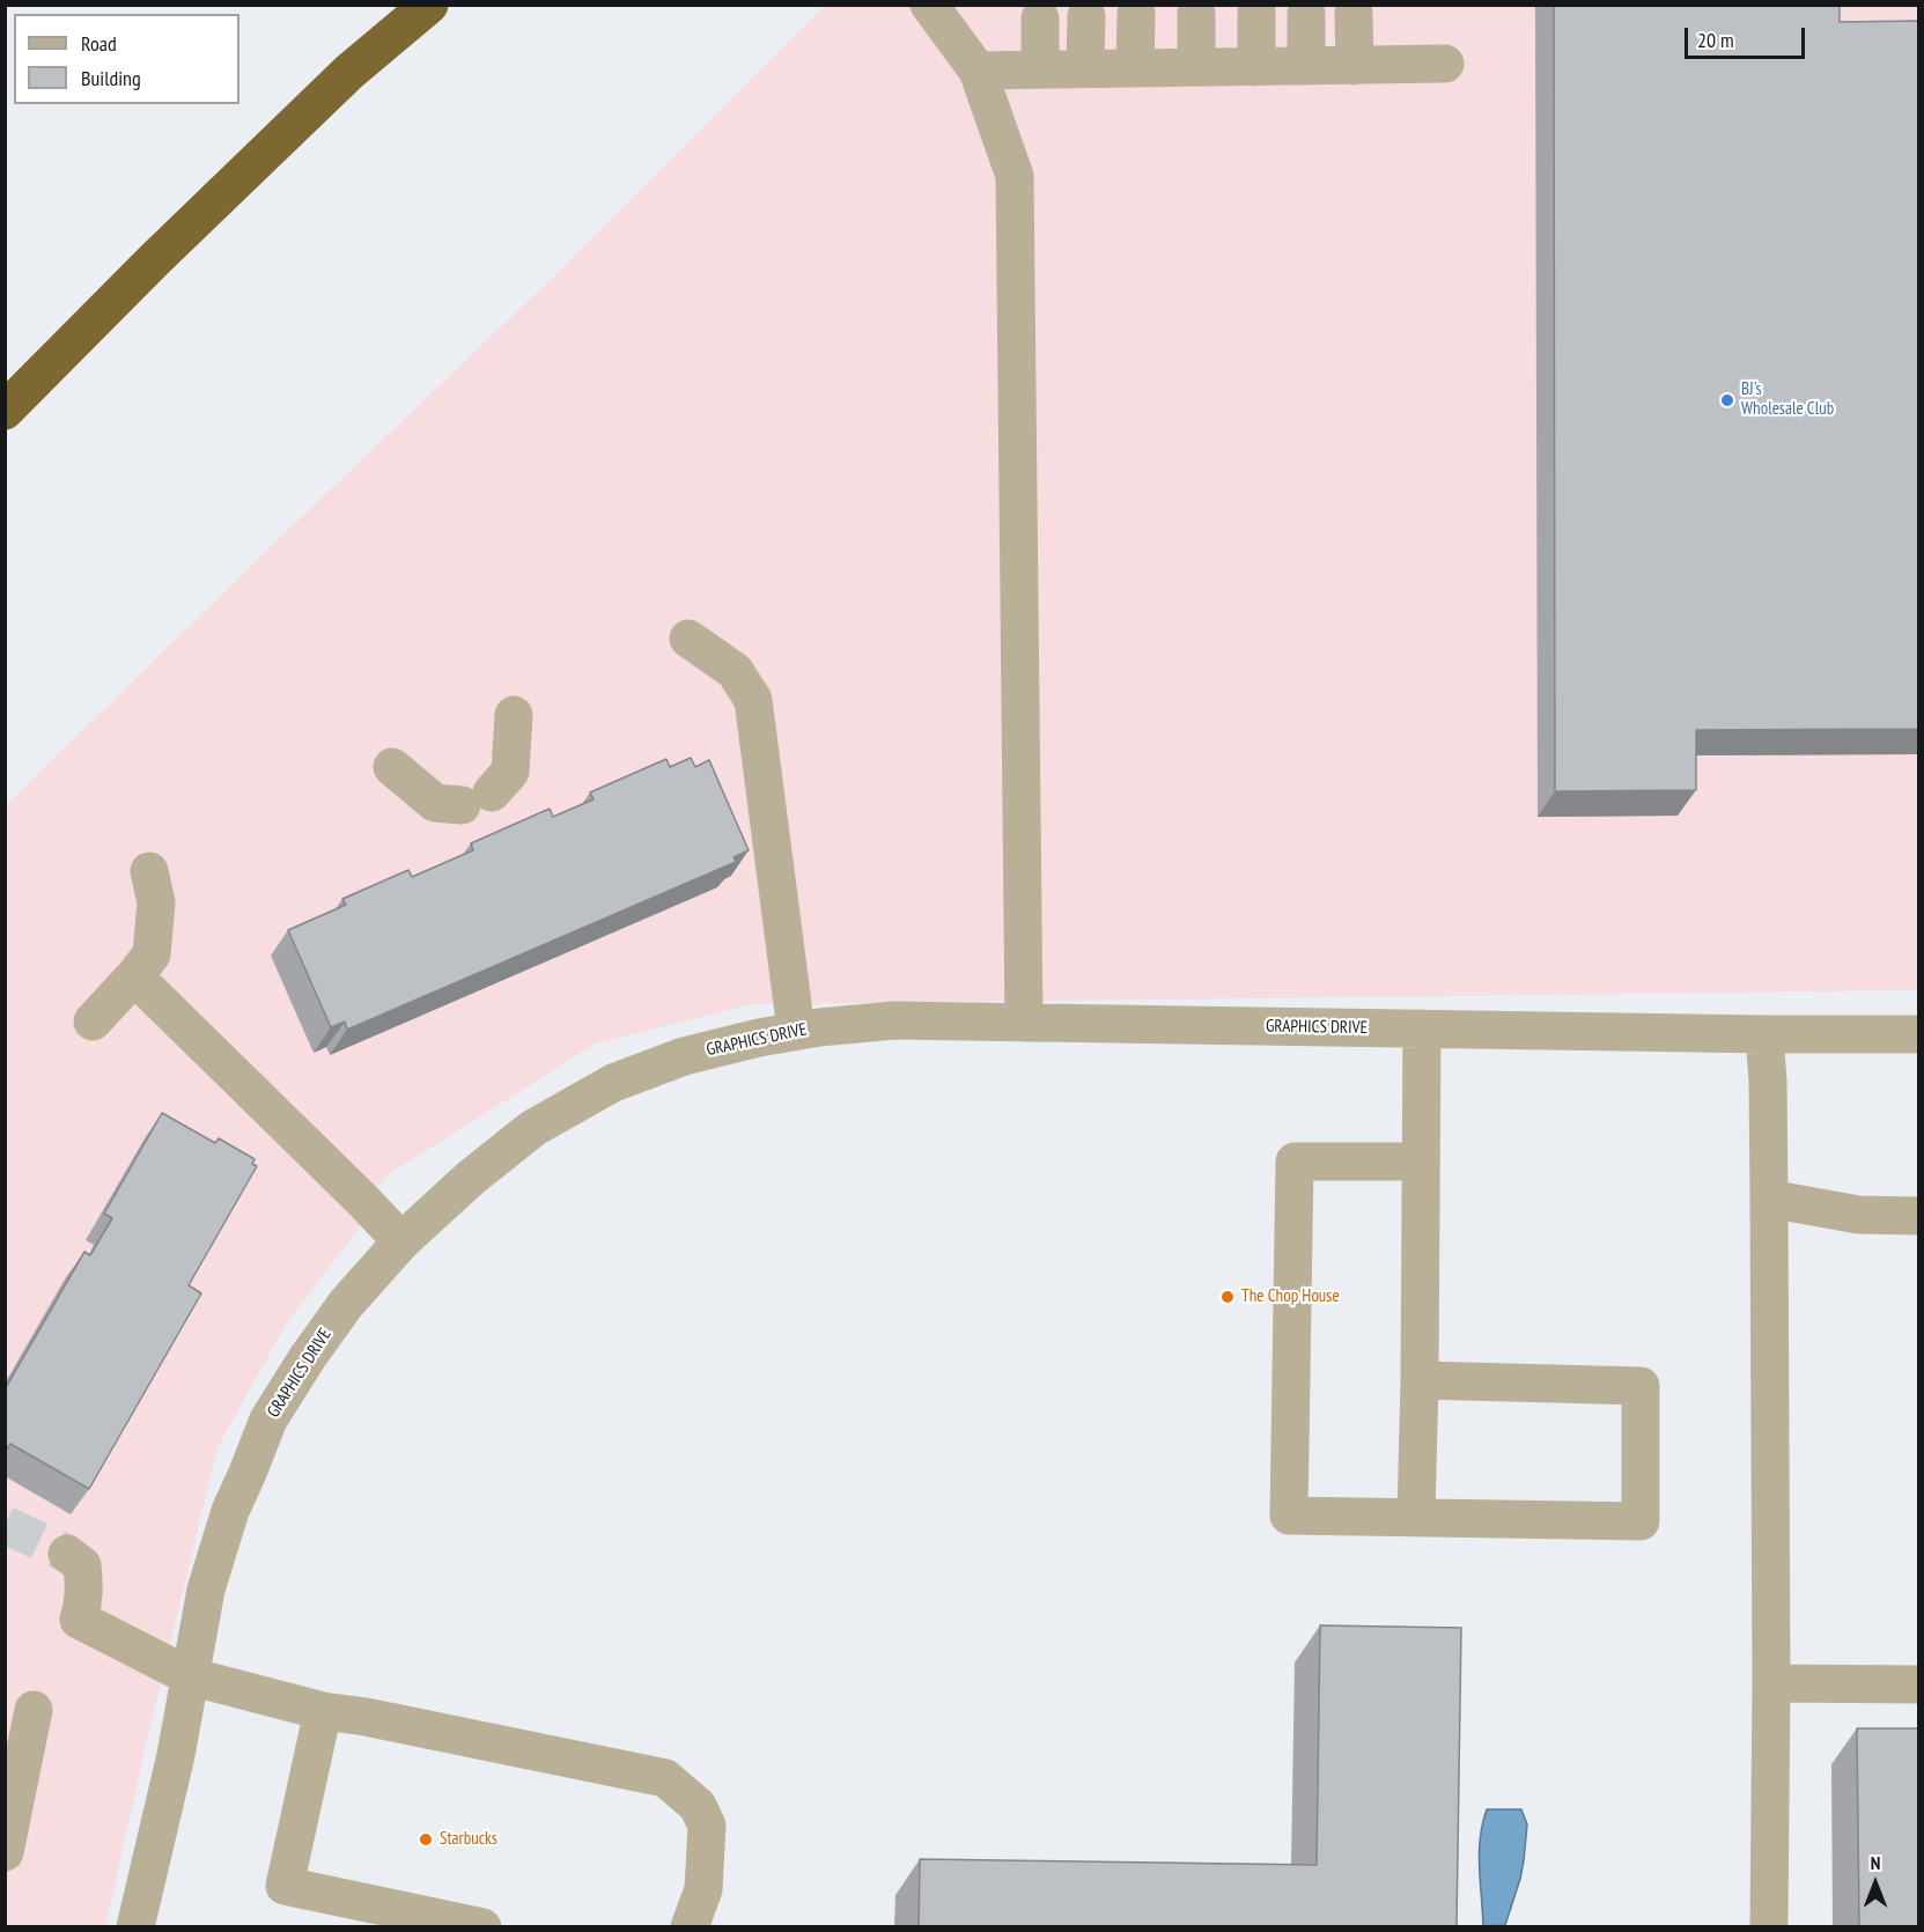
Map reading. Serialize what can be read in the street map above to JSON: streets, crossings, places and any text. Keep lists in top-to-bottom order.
{
  "streets": {
    "street": ["GRAPHICS DRIVE"]
  },
  "places": ["BJ's Wholesale Club", "The Chop House", "Starbucks"],
  "legend": ["Road", "Building"],
  "scale_bar": "20 m",
  "north": "top"
}
